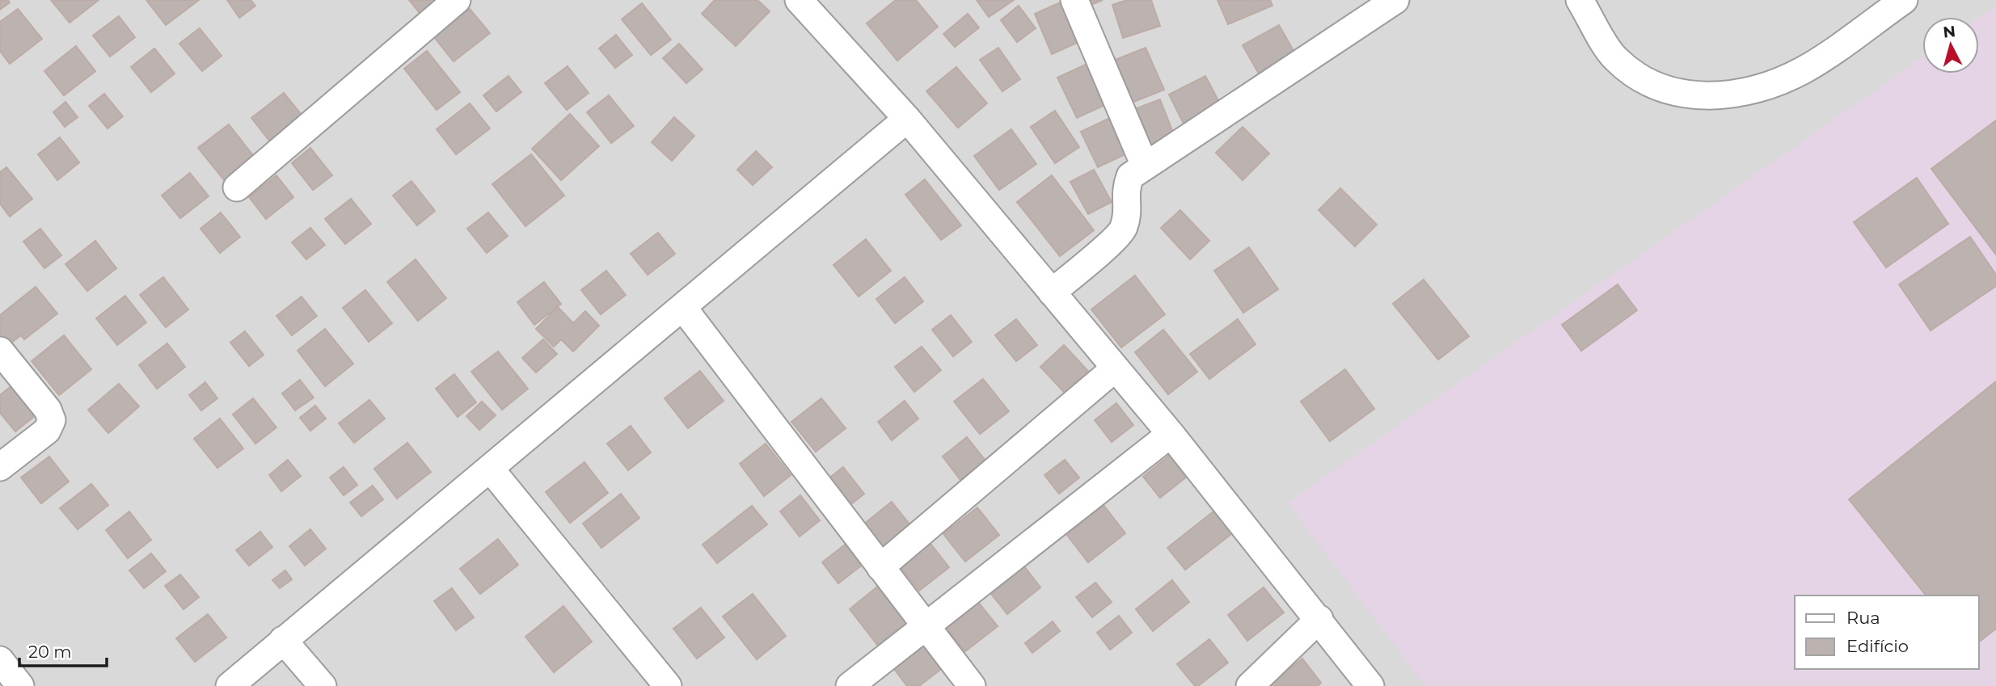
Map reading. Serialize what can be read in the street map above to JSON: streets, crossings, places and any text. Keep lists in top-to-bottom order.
{
  "legend": ["Rua", "Edifício"],
  "scale_bar": "20 m",
  "north": "top"
}
